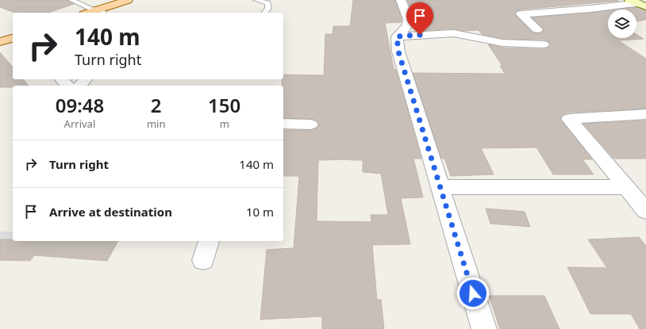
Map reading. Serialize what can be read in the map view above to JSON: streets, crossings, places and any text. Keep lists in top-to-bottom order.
{
  "page": {
    "turn": ["140 m", "Turn right"],
    "eta": [
      "09:48",
      "Arrival",
      "2",
      "min",
      "150",
      "m"
    ],
    "list": [
      {
        "name": "Turn right",
        "value": "140 m"
      },
      {
        "name": "Arrive at destination",
        "value": "10 m"
      }
    ]
  }
}
